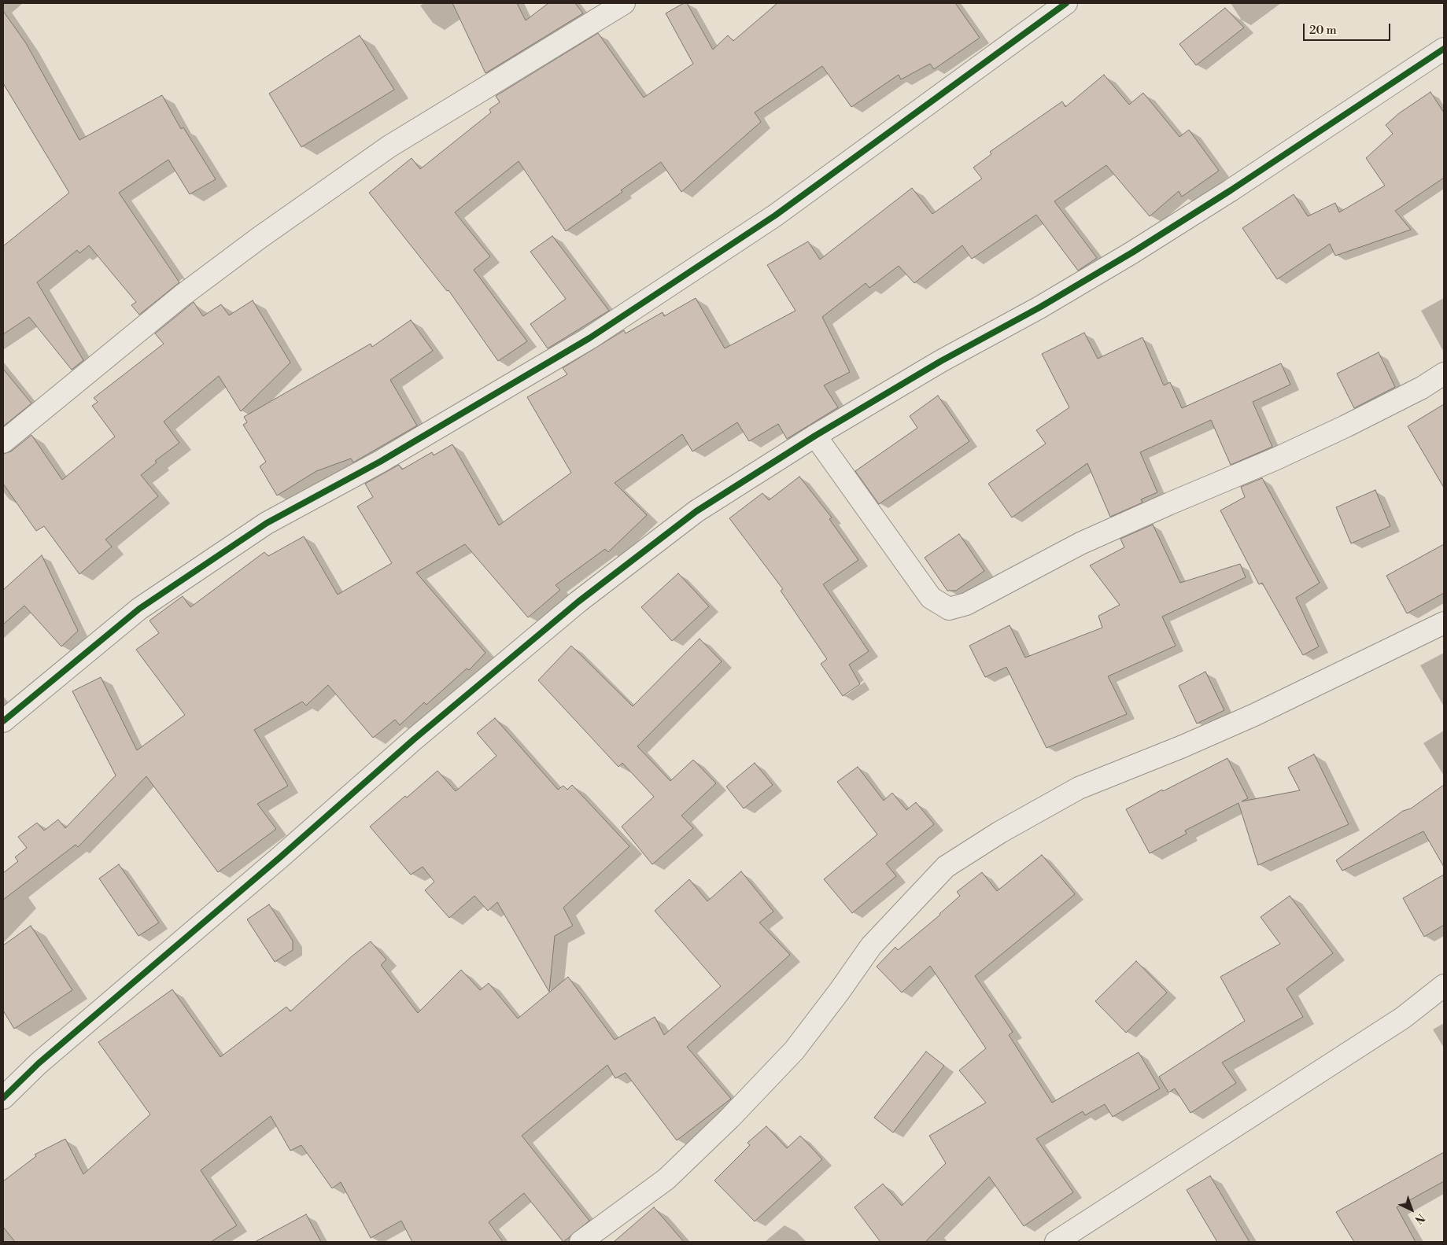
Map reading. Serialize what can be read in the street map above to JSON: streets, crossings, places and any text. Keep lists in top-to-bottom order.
{
  "scale_bar": "20 m",
  "north": "bottom right"
}
